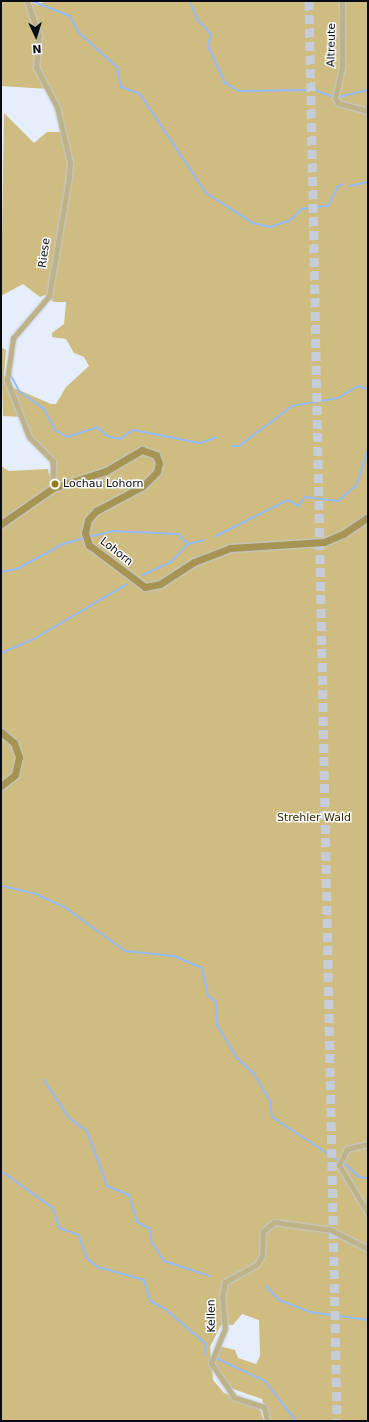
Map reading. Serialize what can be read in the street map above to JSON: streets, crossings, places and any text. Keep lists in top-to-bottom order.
{
  "streets": {
    "street": [
      "Altreute",
      "Riese",
      "Lohorn",
      "Kellen"
    ]
  },
  "crossings": [
    ["Riese", "Lohorn"]
  ],
  "parks": ["Strehler Wald"],
  "places": ["Lochau Lohorn"],
  "north": "bottom"
}
